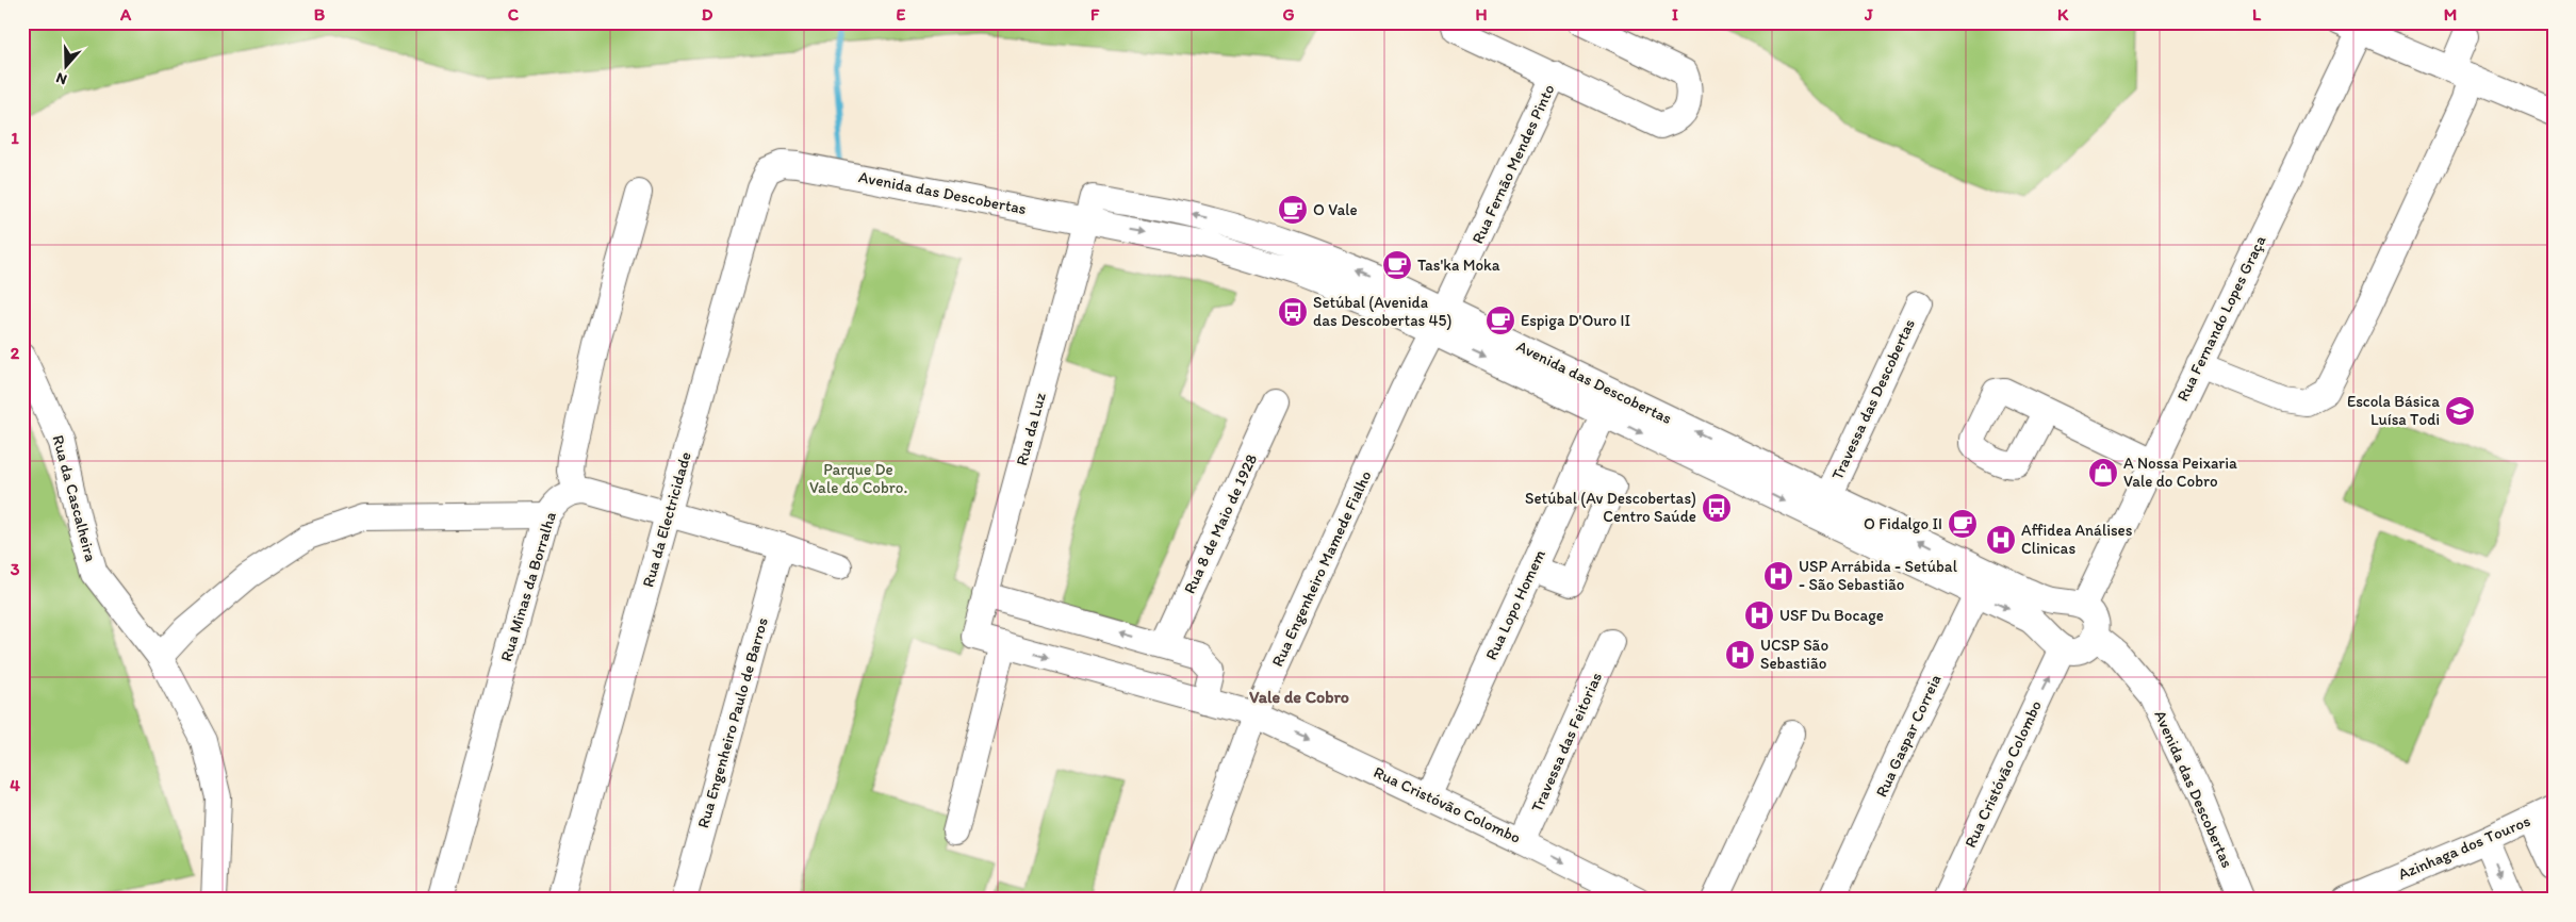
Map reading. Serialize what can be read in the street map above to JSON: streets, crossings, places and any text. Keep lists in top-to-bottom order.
{
  "streets": {
    "street": [
      "Rua Fernão Mendes Pinto",
      "Avenida das Descobertas",
      "Rua Fernando Lopes Graça",
      "Travessa das Descobertas",
      "Rua da Luz",
      "Rua da Cascalheira",
      "Rua da Electricidade",
      "Rua 8 de Maio de 1928",
      "Rua Engenheiro Mamede Fialho",
      "Rua Minas da Borralha",
      "Rua Lopo Homem",
      "Rua Engenheiro Paulo de Barros",
      "Rua Gaspar Correia",
      "Travessa das Feitorias",
      "Rua Cristóvão Colombo",
      "Azinhaga dos Touros"
    ]
  },
  "crossings": [
    ["Rua Fernão Mendes Pinto", "Avenida das Descobertas"],
    ["Rua Fernão Mendes Pinto", "Rua Engenheiro Mamede Fialho"],
    ["Avenida das Descobertas", "Rua Fernando Lopes Graça"],
    ["Avenida das Descobertas", "Travessa das Descobertas"],
    ["Avenida das Descobertas", "Rua da Luz"],
    ["Avenida das Descobertas", "Rua da Electricidade"],
    ["Avenida das Descobertas", "Rua Engenheiro Mamede Fialho"],
    ["Avenida das Descobertas", "Rua Lopo Homem"],
    ["Avenida das Descobertas", "Rua Gaspar Correia"],
    ["Avenida das Descobertas", "Rua Cristóvão Colombo"],
    ["Rua Fernando Lopes Graça", "Rua Cristóvão Colombo"],
    ["Rua Engenheiro Mamede Fialho", "Rua Cristóvão Colombo"],
    ["Rua Lopo Homem", "Rua Cristóvão Colombo"],
    ["Travessa das Feitorias", "Rua Cristóvão Colombo"]
  ],
  "districts": ["Vale de Cobro"],
  "parks": ["Parque De Vale do Cobro."],
  "places": {
    "cafe": [
      "O Vale",
      "Tas'ka Moka",
      "Espiga D'Ouro II",
      "O Fidalgo II"
    ],
    "bus stop": ["Setúbal (Avenida das Descobertas 45)", "Setúbal (Av Descobertas) Centro Saúde"],
    "school or university": ["Escola Básica Luísa Todi"],
    "shop": ["A Nossa Peixaria Vale do Cobro"],
    "hospital": [
      "Affidea Análises Clinicas",
      "USP Arrábida - Setúbal - São Sebastião",
      "USF Du Bocage",
      "UCSP São Sebastião"
    ]
  },
  "north": "bottom",
  "grid": {
    "columns": [
      "A",
      "B",
      "C",
      "D",
      "E",
      "F",
      "G",
      "H",
      "I",
      "J",
      "K",
      "L",
      "M"
    ],
    "rows": [
      "1",
      "2",
      "3",
      "4"
    ]
  }
}
